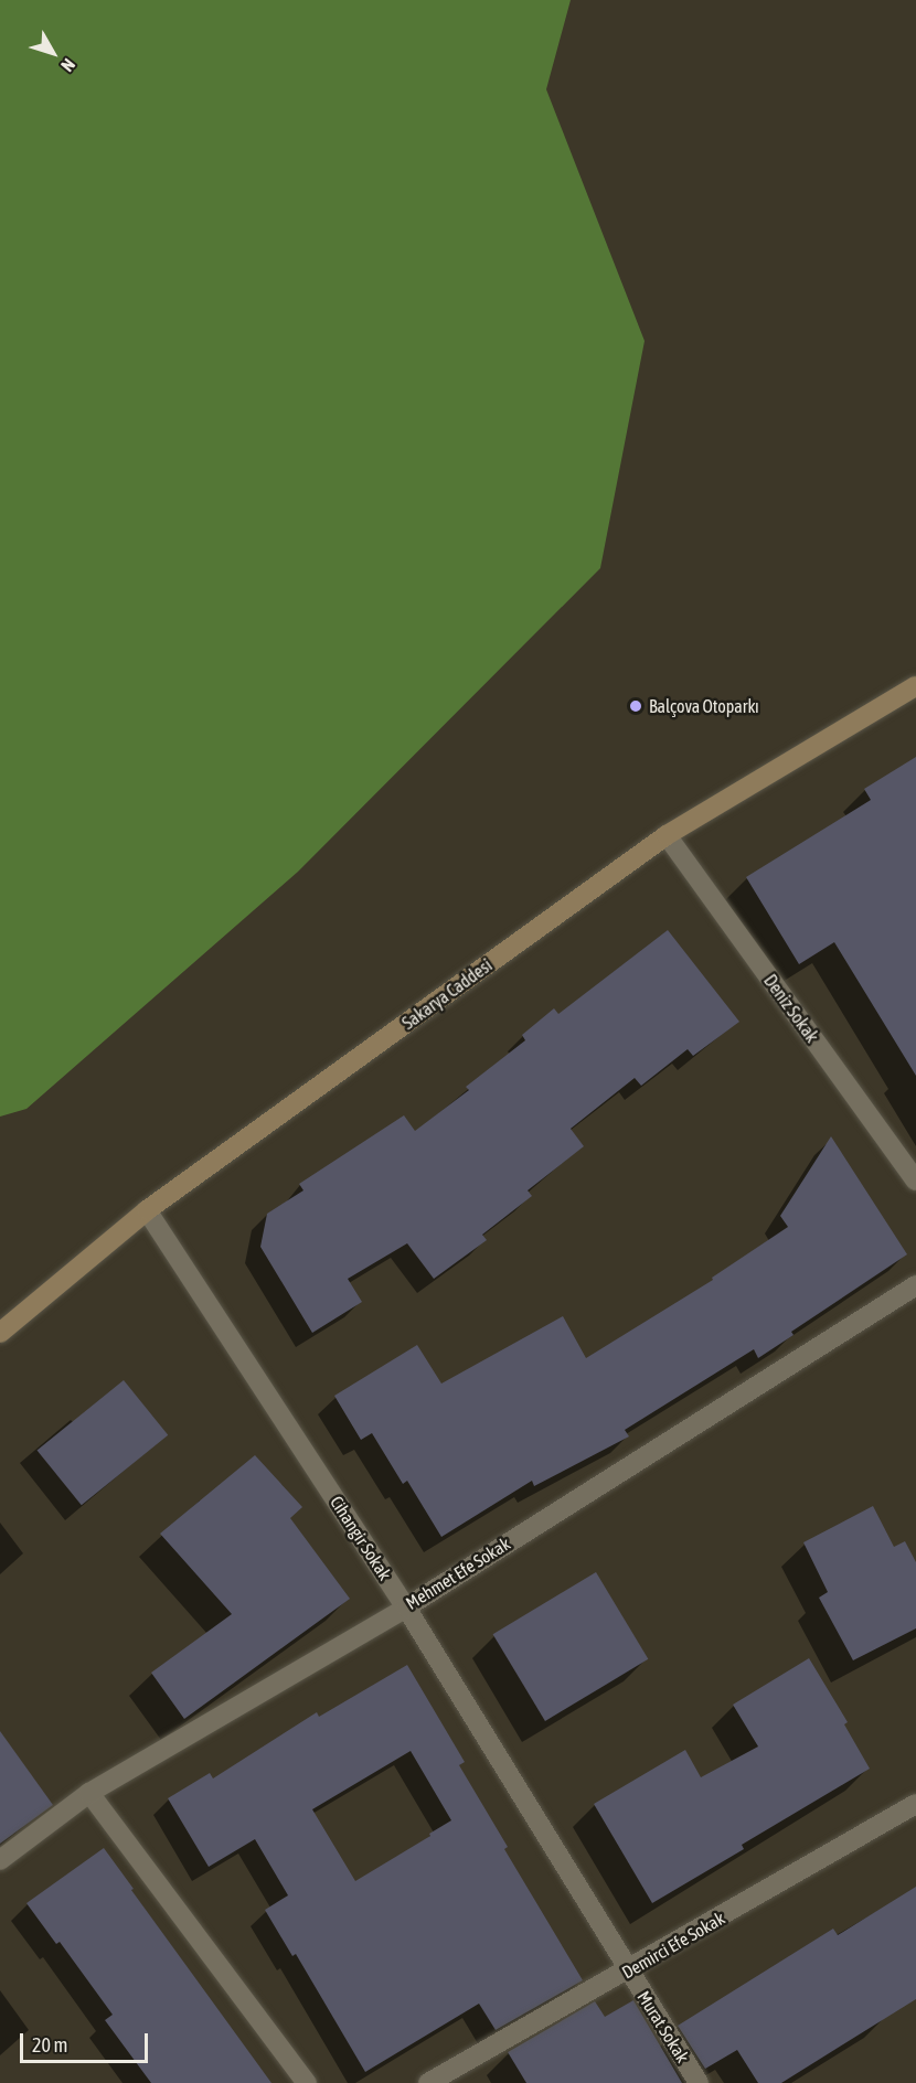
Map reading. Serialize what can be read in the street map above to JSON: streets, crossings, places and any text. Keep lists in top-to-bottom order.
{
  "streets": {
    "main road": ["Sakarya Caddesi"],
    "street": [
      "Deniz Sokak",
      "Cihangir Sokak",
      "Mehmet Efe Sokak",
      "Demirci Efe Sokak",
      "Murat Sokak"
    ]
  },
  "crossings": [
    ["Sakarya Caddesi", "Deniz Sokak"],
    ["Sakarya Caddesi", "Cihangir Sokak"],
    ["Cihangir Sokak", "Mehmet Efe Sokak"],
    ["Cihangir Sokak", "Demirci Efe Sokak"],
    ["Cihangir Sokak", "Murat Sokak"],
    ["Demirci Efe Sokak", "Murat Sokak"]
  ],
  "places": ["Balçova Otoparkı"],
  "scale_bar": "20 m",
  "north": "bottom right"
}
